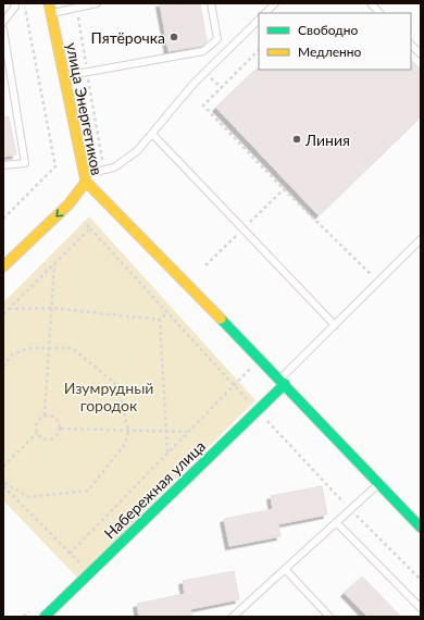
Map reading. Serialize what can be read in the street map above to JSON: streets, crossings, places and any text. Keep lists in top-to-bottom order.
{
  "streets": {
    "main road": ["улица Энергетиков", "Набережная улица"]
  },
  "one_way": ["улица Энергетиков"],
  "parks": ["Изумрудный городок"],
  "places": ["Пятёрочка", "Линия"],
  "legend": ["Свободно", "Медленно"]
}
